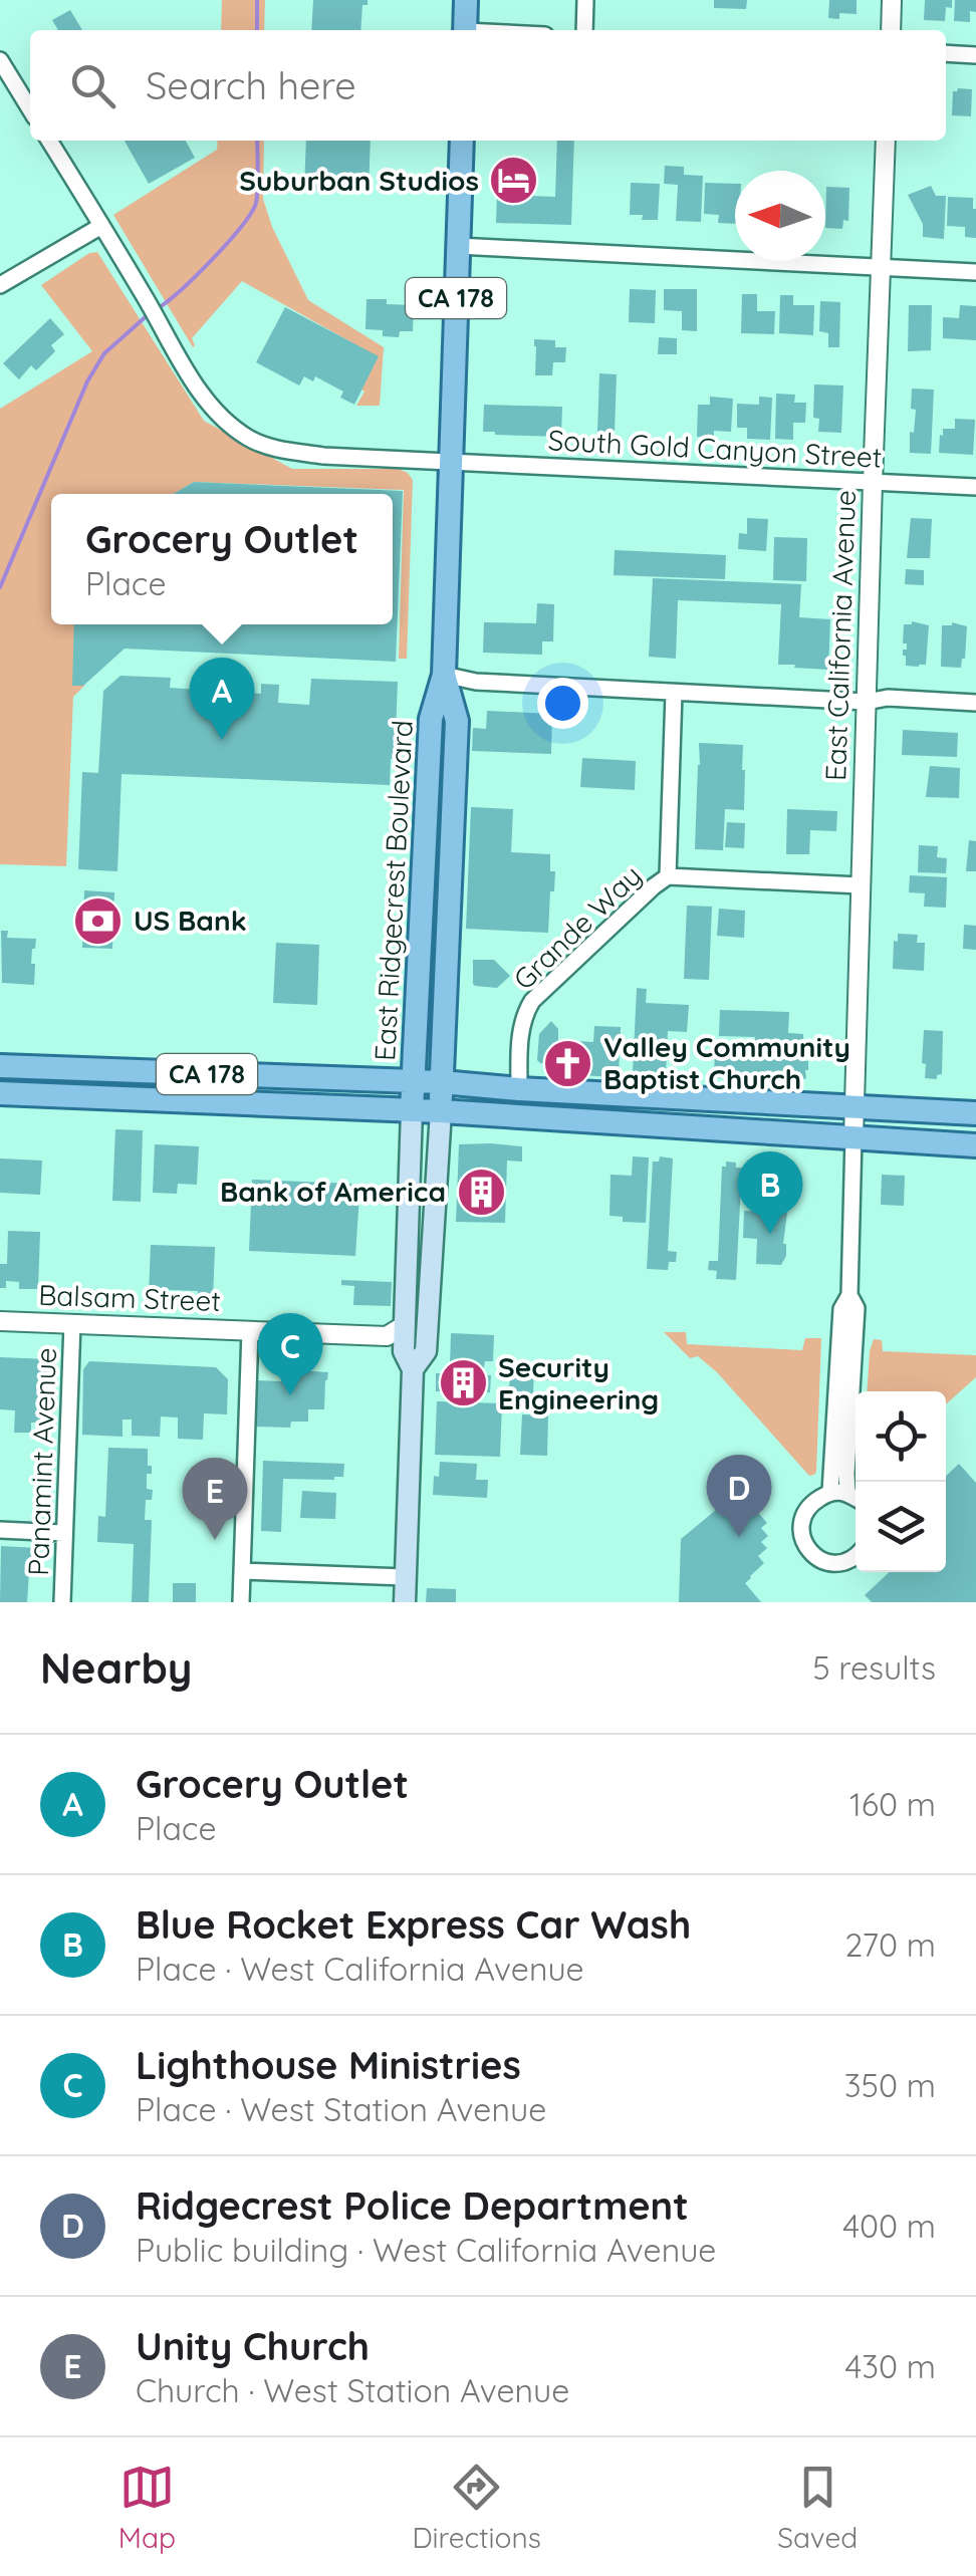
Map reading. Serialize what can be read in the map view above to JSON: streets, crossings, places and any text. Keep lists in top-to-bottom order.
{
  "streets": {
    "main road": ["CA 178", "East Ridgecrest Boulevard"],
    "street": [
      "South Gold Canyon Street",
      "East California Avenue",
      "Grande Way",
      "Balsam Street",
      "Panamint Avenue"
    ]
  },
  "crossings": [
    ["CA 178", "East Ridgecrest Boulevard"],
    ["South Gold Canyon Street", "East California Avenue"],
    ["South Gold Canyon Street", "East Ridgecrest Boulevard"],
    ["East California Avenue", "Grande Way"],
    ["Balsam Street", "Panamint Avenue"]
  ],
  "places": {
    "hotel": ["Suburban Studios"],
    "bank": ["US Bank"],
    "church": ["Valley Community Baptist Church"],
    "building": ["Bank of America", "Security Engineering"]
  },
  "north": "left",
  "page": {
    "search": "Search here",
    "popup": ["Grocery Outlet", "Place"],
    "pins": [
      "A",
      "B",
      "C",
      "D",
      "E"
    ],
    "heading": ["Nearby", "5 results"],
    "list": [
      {
        "mark": "A",
        "name": "Grocery Outlet",
        "note": "Place",
        "value": "160 m"
      },
      {
        "mark": "B",
        "name": "Blue Rocket Express Car Wash",
        "note": "Place · West California Avenue",
        "value": "270 m"
      },
      {
        "mark": "C",
        "name": "Lighthouse Ministries",
        "note": "Place · West Station Avenue",
        "value": "350 m"
      },
      {
        "mark": "D",
        "name": "Ridgecrest Police Department",
        "note": "Public building · West California Avenue",
        "value": "400 m"
      },
      {
        "mark": "E",
        "name": "Unity Church",
        "note": "Church · West Station Avenue",
        "value": "430 m"
      }
    ],
    "nav": ["Map", "Directions", "Saved"]
  }
}
